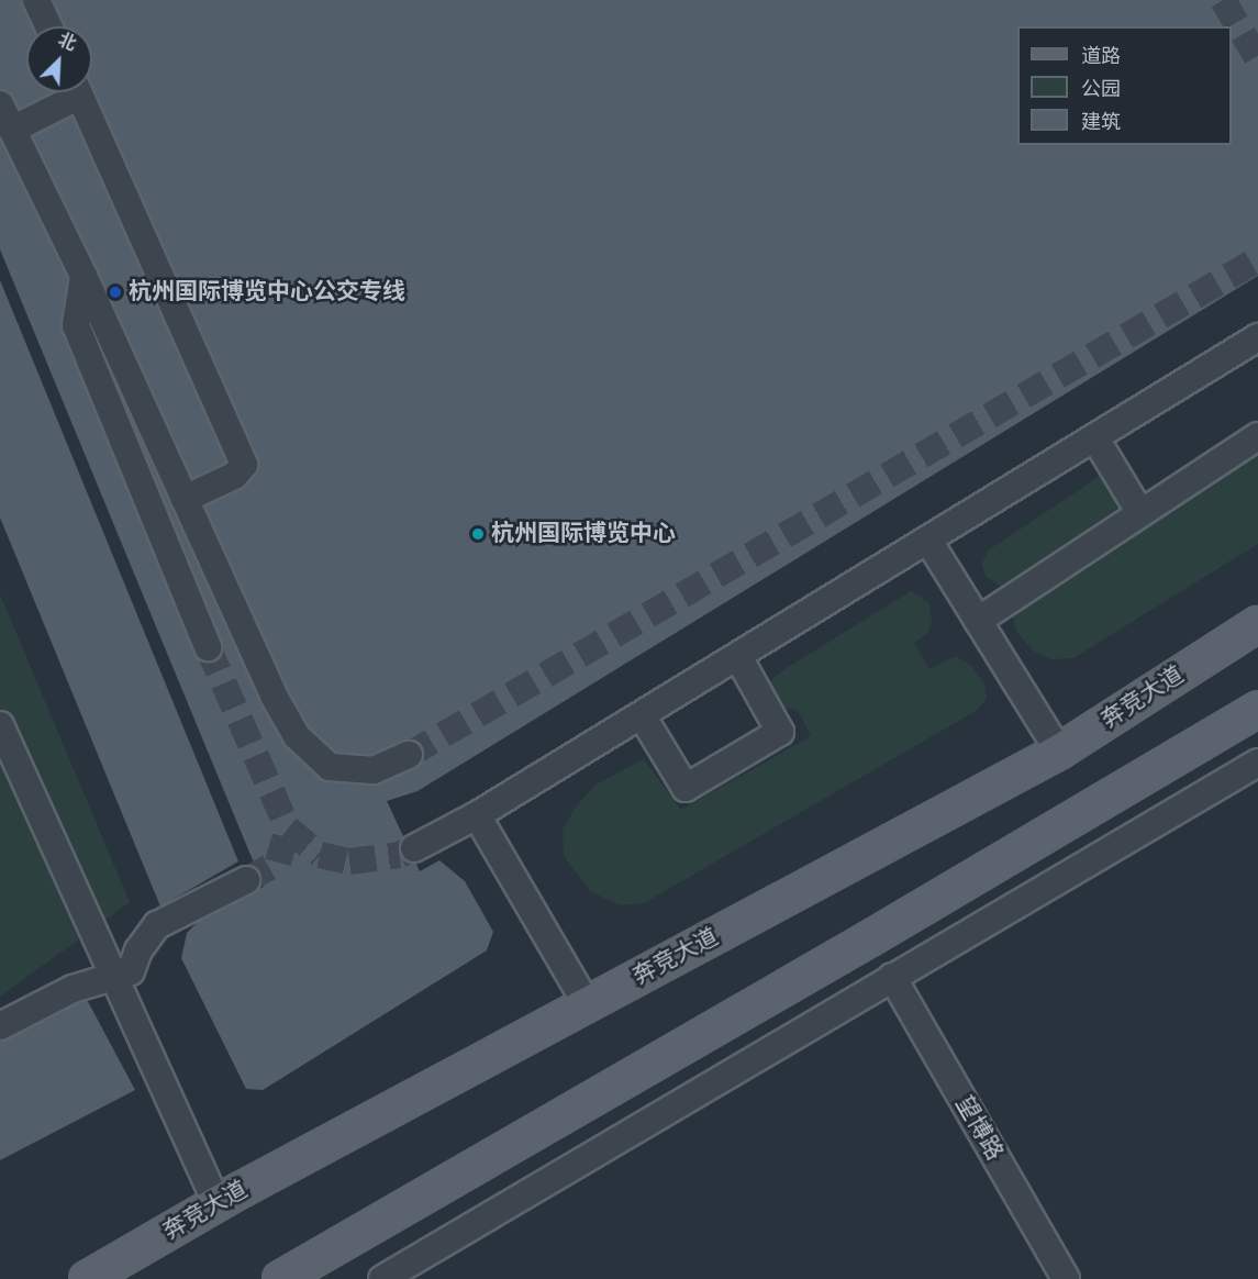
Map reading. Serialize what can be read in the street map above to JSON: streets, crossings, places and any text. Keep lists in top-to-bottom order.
{
  "streets": {
    "main road": ["奔竞大道"],
    "street": ["望博路"]
  },
  "places": ["杭州国际博览中心公交专线", "杭州国际博览中心"],
  "legend": ["道路", "公园", "建筑"],
  "north": "top right"
}
